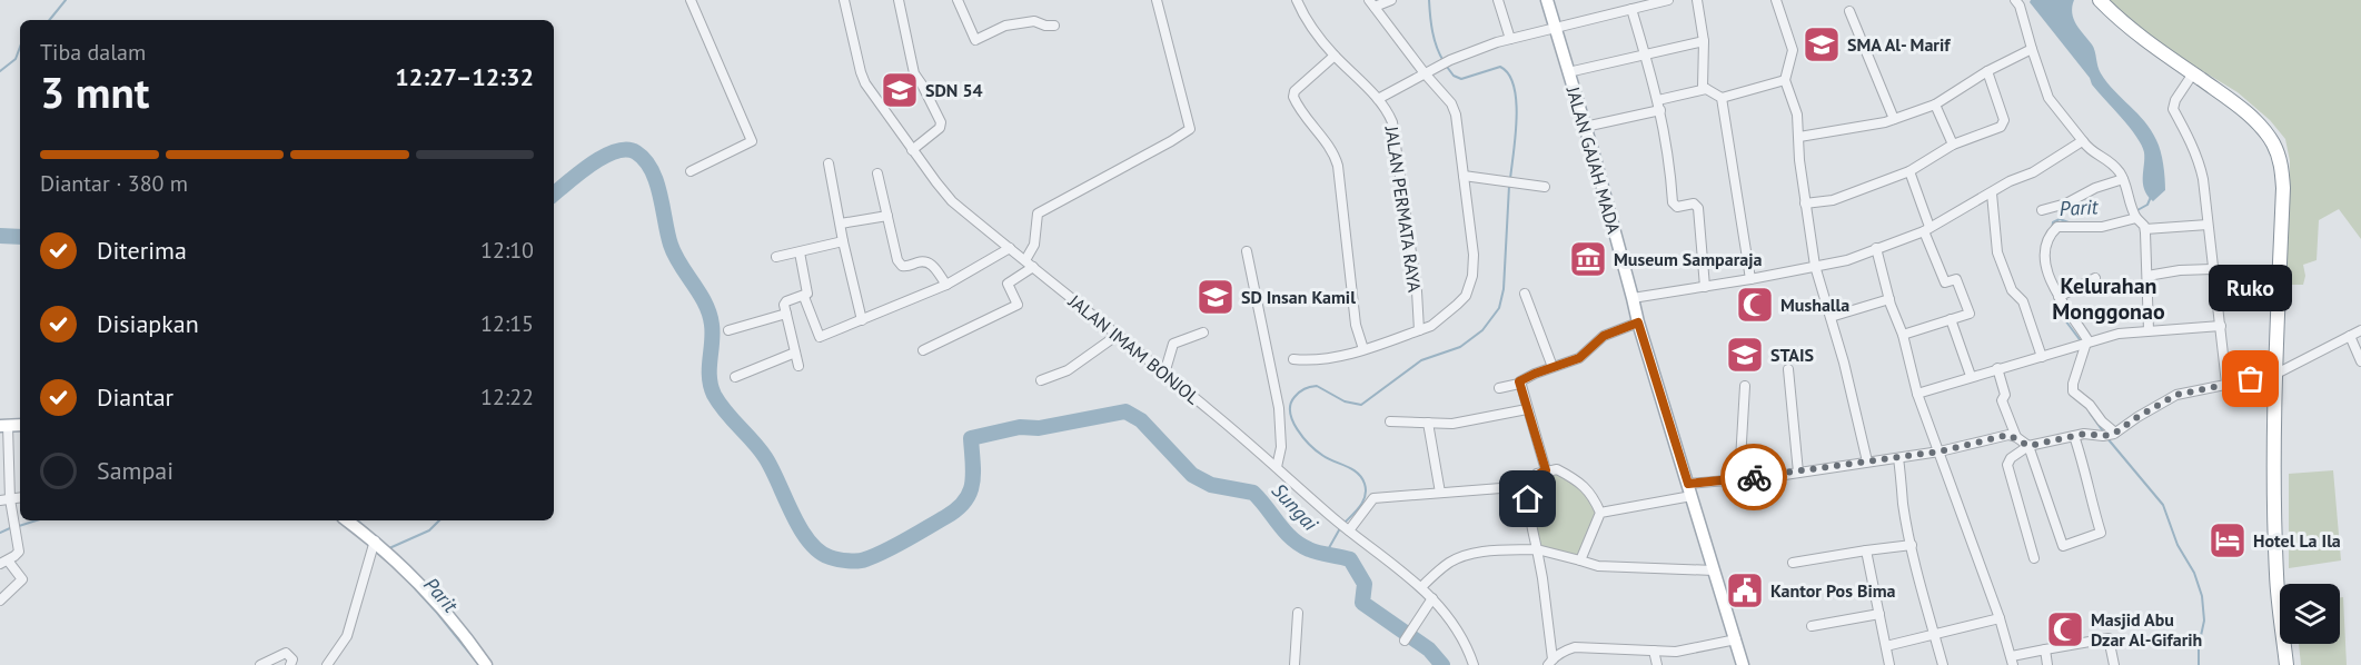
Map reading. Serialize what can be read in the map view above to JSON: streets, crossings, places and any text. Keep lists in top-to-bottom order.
{
  "streets": {
    "main road": ["JALAN GAJAH MADA"],
    "street": ["JALAN PERMATA RAYA", "JALAN IMAM BONJOL"]
  },
  "districts": ["Kelurahan Monggonao"],
  "water": ["Parit", "Sungai"],
  "places": {
    "school or university": [
      "SMA Al- Marif",
      "SDN 54",
      "SD Insan Kamil",
      "STAIS"
    ],
    "museum": ["Museum Samparaja"],
    "mosque": ["Mushalla", "Masjid Abu Dzar Al-Gifarih"],
    "other": ["Ruko"],
    "hotel": ["Hotel La Ila"],
    "public building": ["Kantor Pos Bima"]
  },
  "page": {
    "heading": ["3 mnt", "Tiba dalam", "12:27–12:32"],
    "bar": "Diantar · 380 m",
    "list": [
      ["Diterima", "12:10"],
      ["Disiapkan", "12:15"],
      ["Diantar", "12:22"],
      "Sampai"
    ],
    "bubble": "Ruko"
  }
}
